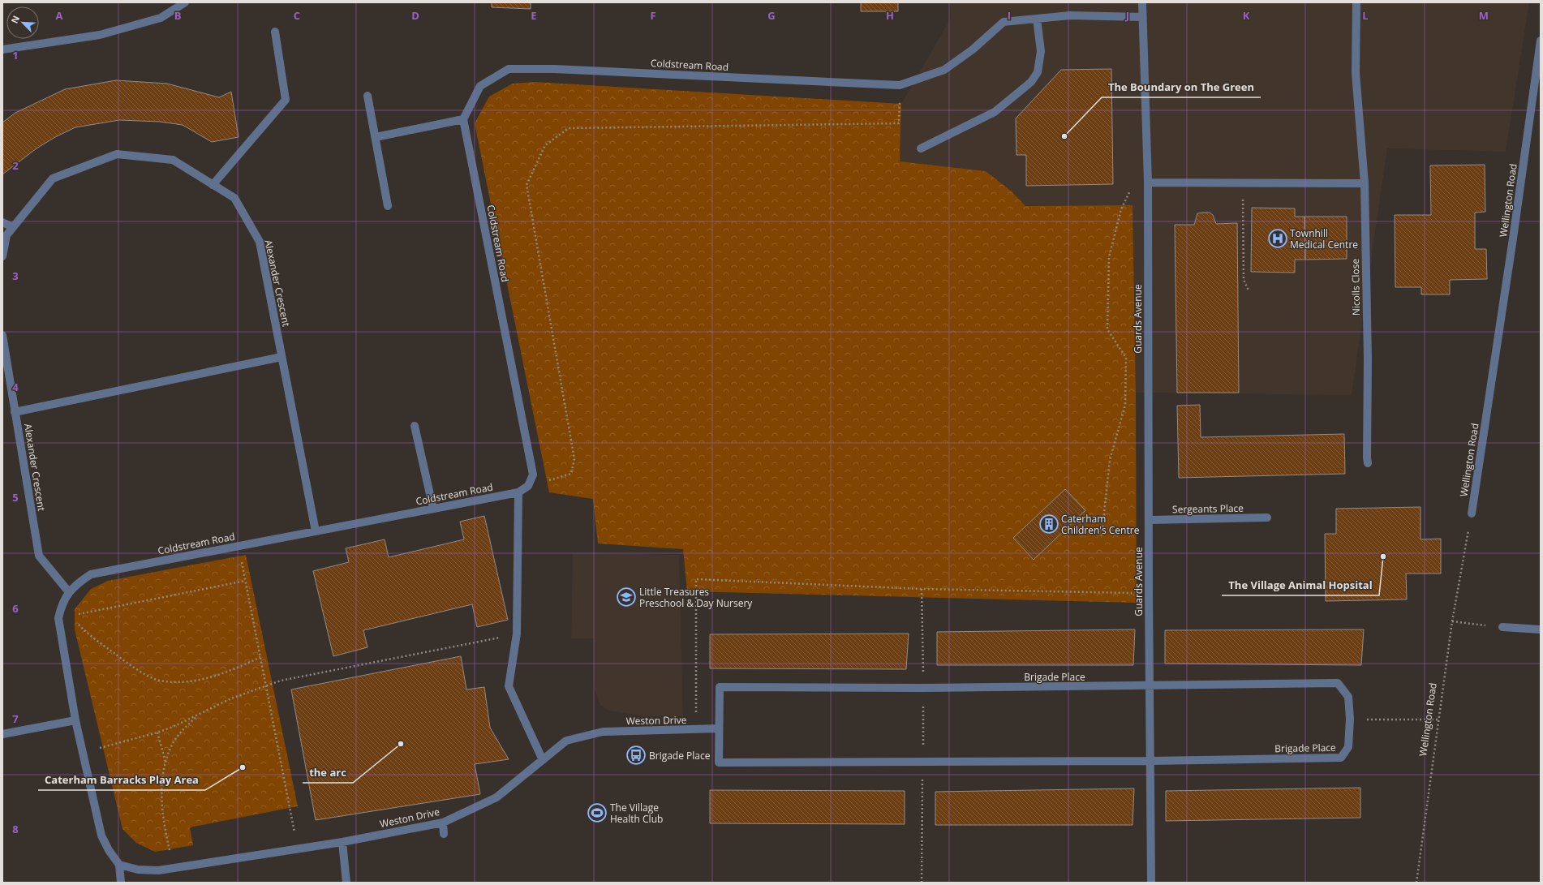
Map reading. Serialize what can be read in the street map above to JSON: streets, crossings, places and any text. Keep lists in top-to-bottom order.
{
  "streets": {
    "street": [
      "Coldstream Road",
      "Wellington Road",
      "Alexander Crescent",
      "Nicolls Close",
      "Guards Avenue",
      "Sergeants Place",
      "Brigade Place",
      "Weston Drive"
    ]
  },
  "crossings": [
    ["Coldstream Road", "Alexander Crescent"],
    ["Coldstream Road", "Guards Avenue"],
    ["Guards Avenue", "Sergeants Place"],
    ["Guards Avenue", "Brigade Place"],
    ["Brigade Place", "Weston Drive"]
  ],
  "places": {
    "other": [
      "The Boundary on The Green",
      "The Village Animal Hopsital",
      "the arc",
      "Caterham Barracks Play Area"
    ],
    "hospital": ["Townhill Medical Centre"],
    "building": ["Caterham Children's Centre"],
    "school or university": ["Little Treasures Preschool & Day Nursery"],
    "bus stop": ["Brigade Place"],
    "sports": ["The Village Health Club"]
  },
  "north": "top left",
  "grid": {
    "columns": [
      "A",
      "B",
      "C",
      "D",
      "E",
      "F",
      "G",
      "H",
      "I",
      "J",
      "K",
      "L",
      "M"
    ],
    "rows": [
      "1",
      "2",
      "3",
      "4",
      "5",
      "6",
      "7",
      "8"
    ]
  }
}
